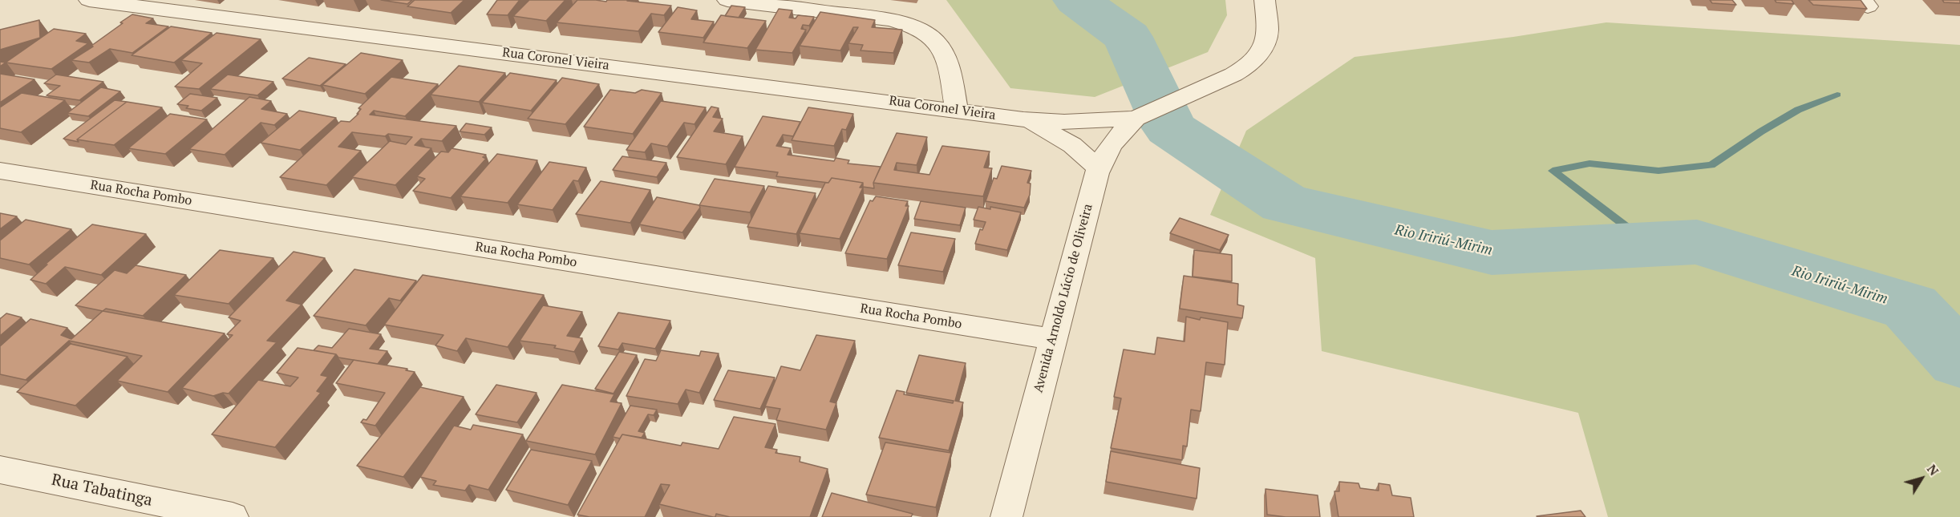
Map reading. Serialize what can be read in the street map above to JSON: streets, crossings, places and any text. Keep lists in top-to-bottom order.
{
  "streets": {
    "street": [
      "Rua Coronel Vieira",
      "Rua Rocha Pombo",
      "Avenida Arnoldo Lúcio de Oliveira",
      "Rua Tabatinga"
    ]
  },
  "crossings": [
    ["Rua Rocha Pombo", "Avenida Arnoldo Lúcio de Oliveira"]
  ],
  "water": ["Rio Iririú-Mirim"],
  "north": "top right"
}
